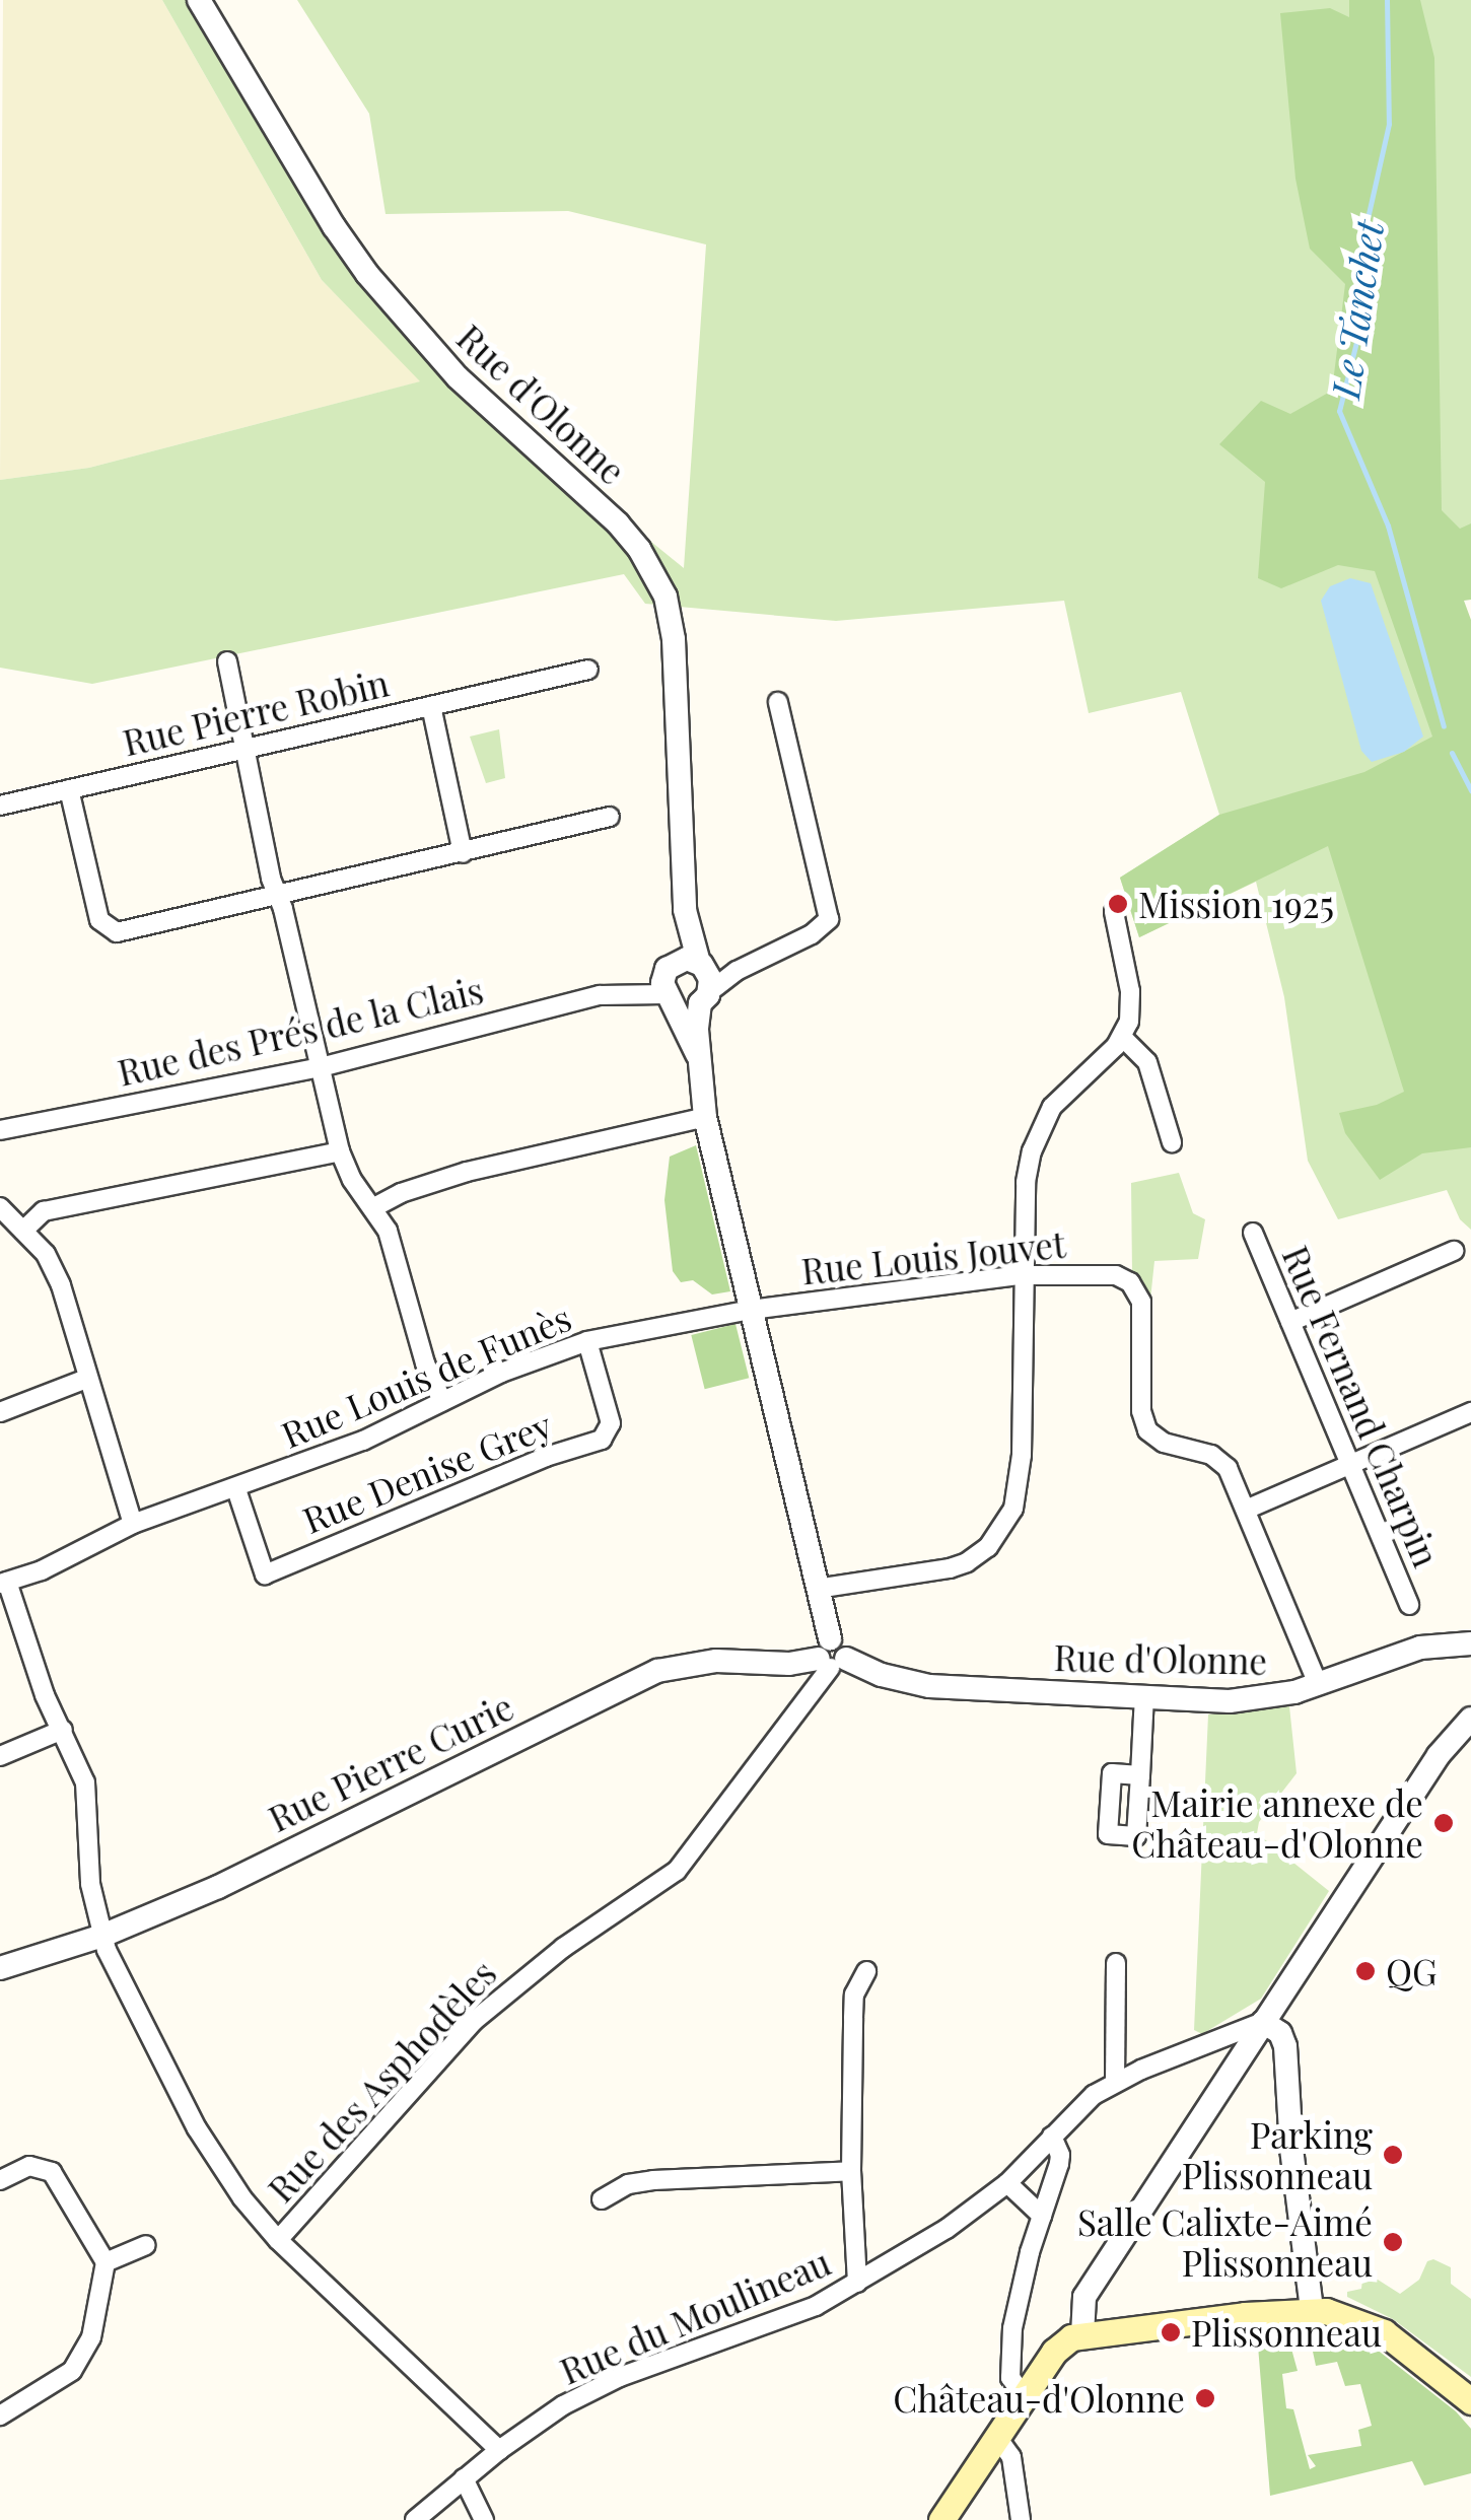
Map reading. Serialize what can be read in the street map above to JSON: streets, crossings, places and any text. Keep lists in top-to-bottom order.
{
  "streets": {
    "street": [
      "Rue d'Olonne",
      "Rue Pierre Robin",
      "Rue des Prés de la Clais",
      "Rue Louis Jouvet",
      "Rue Louis de Funès",
      "Rue Fernand Charpin",
      "Rue Denise Grey",
      "Rue Pierre Curie",
      "Rue des Asphodèles",
      "Rue du Moulineau"
    ]
  },
  "crossings": [
    ["Rue d'Olonne", "Rue des Prés de la Clais"],
    ["Rue d'Olonne", "Rue Louis Jouvet"],
    ["Rue d'Olonne", "Rue Louis de Funès"],
    ["Rue d'Olonne", "Rue Pierre Curie"],
    ["Rue d'Olonne", "Rue des Asphodèles"],
    ["Rue Louis Jouvet", "Rue Louis de Funès"],
    ["Rue Louis de Funès", "Rue Denise Grey"],
    ["Rue Pierre Curie", "Rue des Asphodèles"]
  ],
  "water": ["Le Tanchet"],
  "places": [
    "Mission 1925",
    "Mairie annexe de Château-d'Olonne",
    "QG",
    "Parking Plissonneau",
    "Salle Calixte-Aimé Plissonneau",
    "Plissonneau",
    "Château-d'Olonne"
  ]
}
